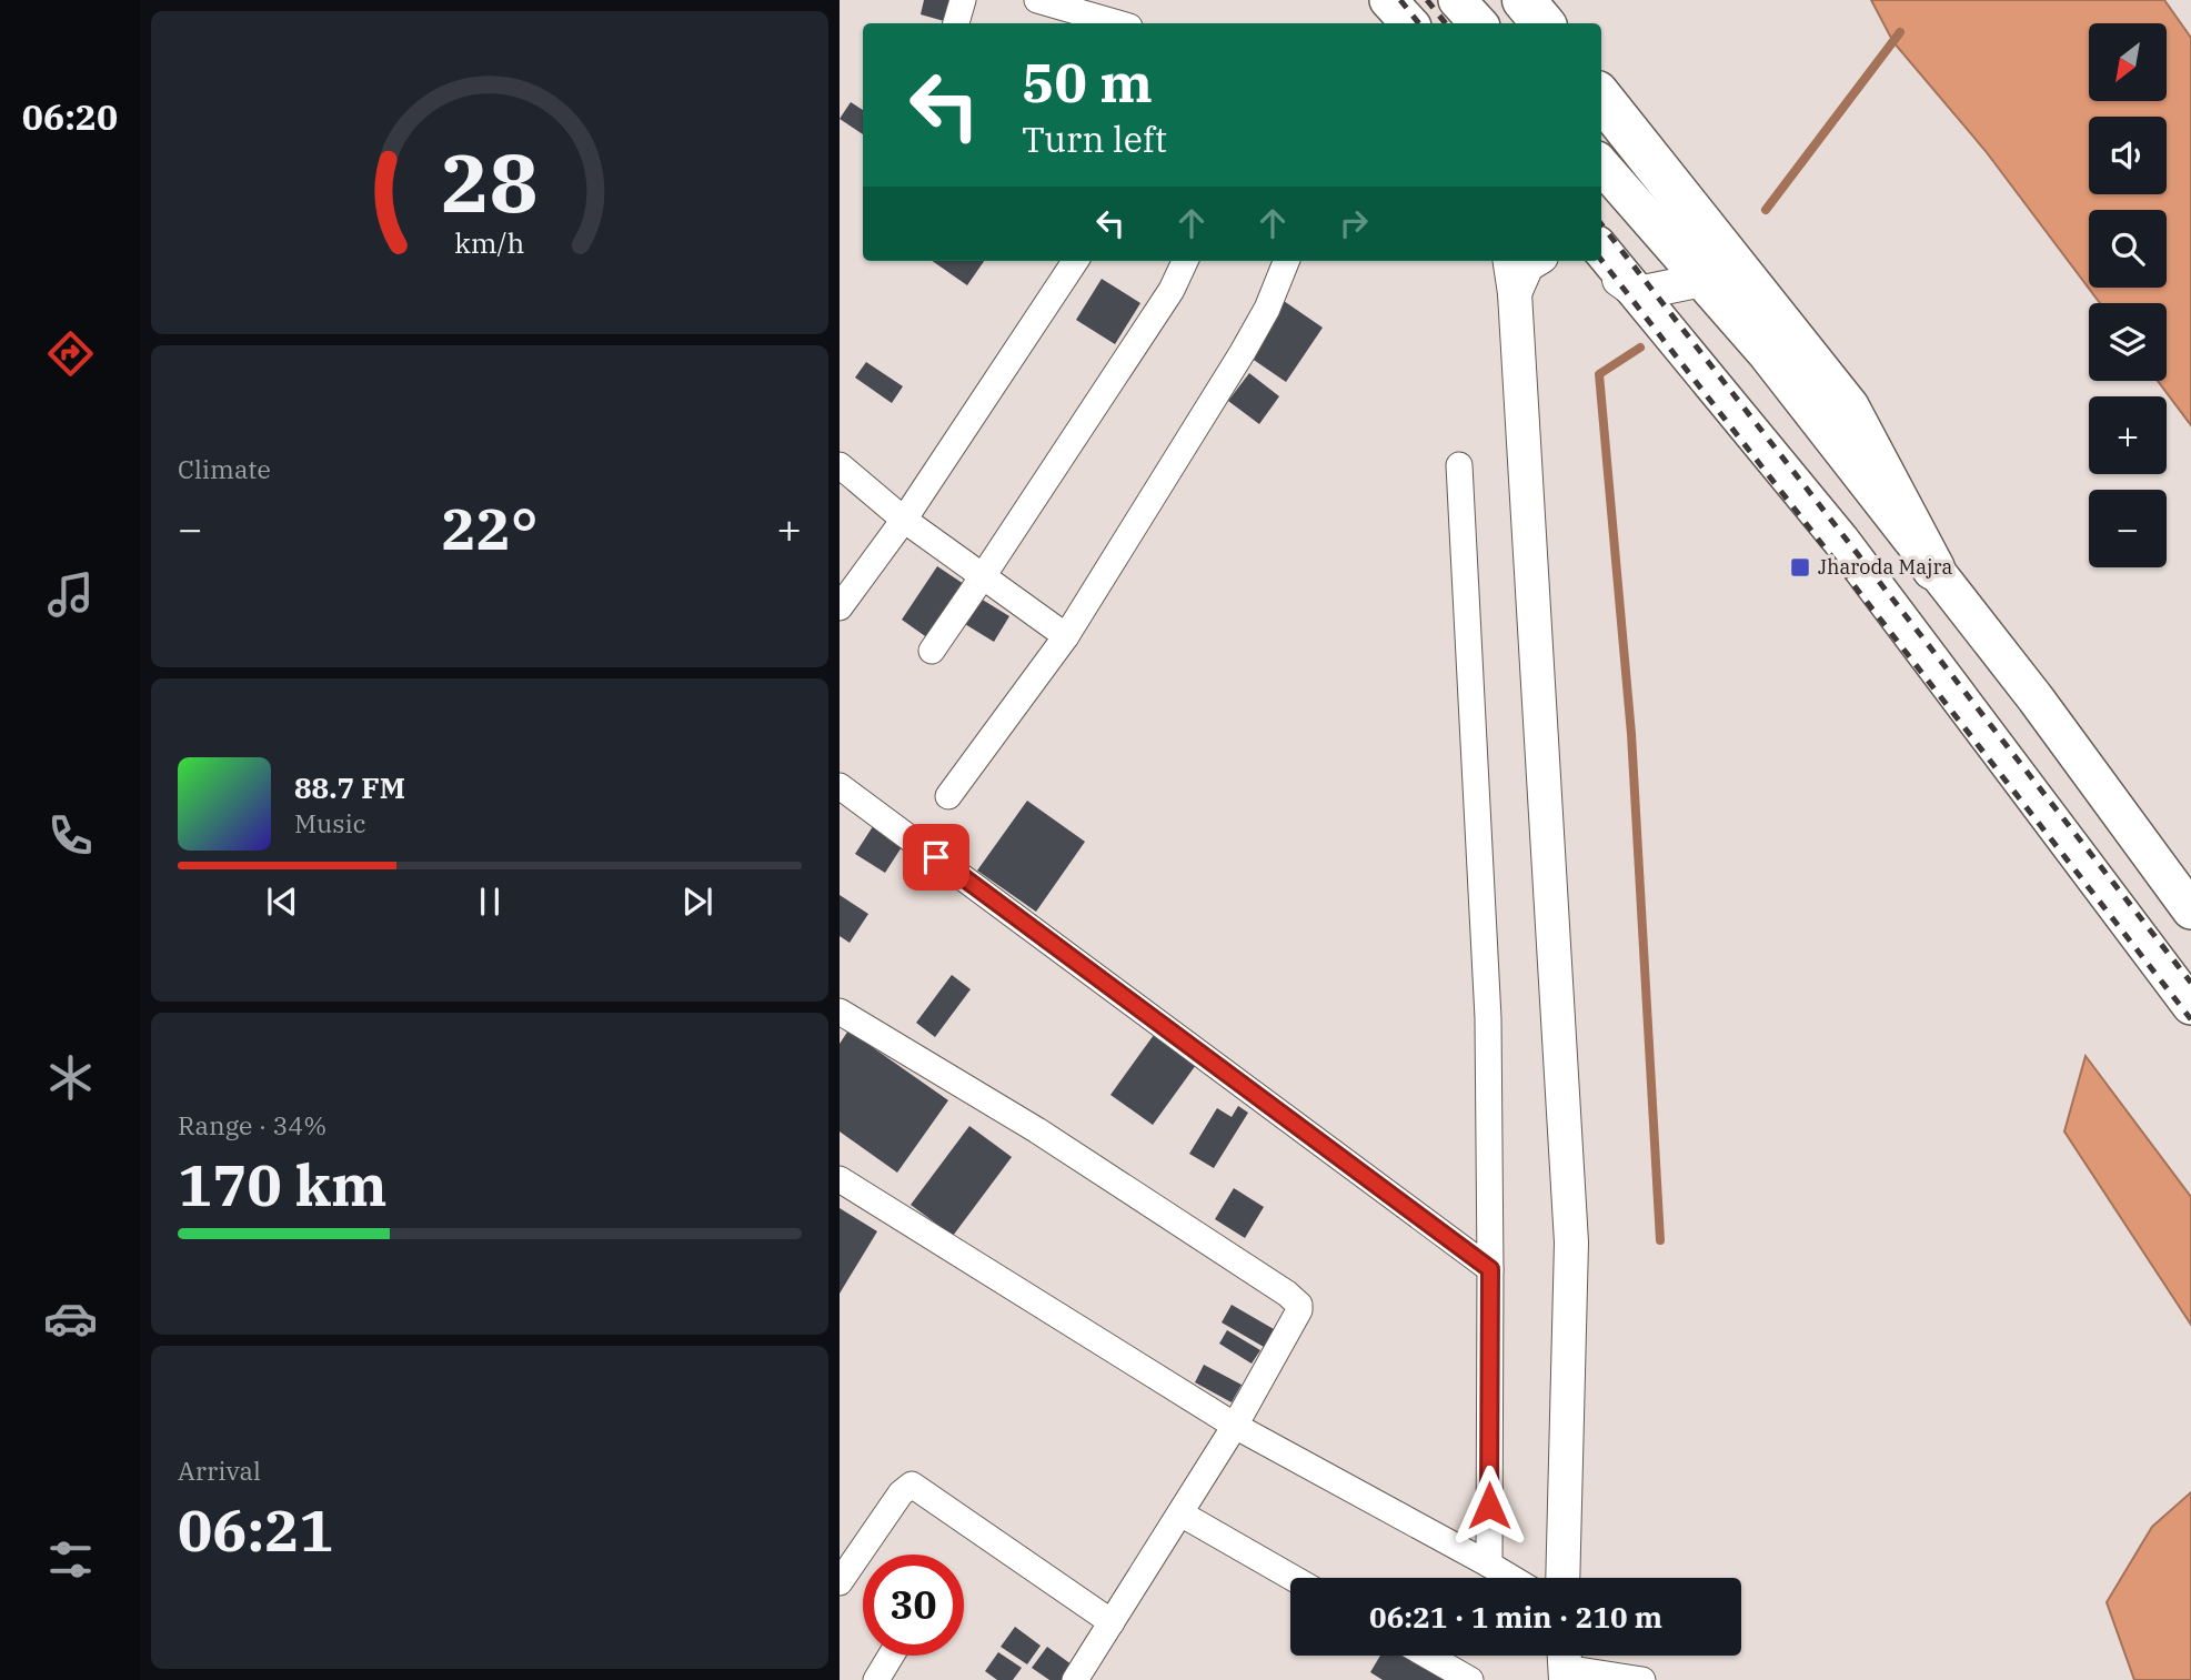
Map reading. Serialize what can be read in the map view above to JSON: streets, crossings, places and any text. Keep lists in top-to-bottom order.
{
  "places": {
    "transit": ["Jharoda Majra"]
  },
  "north": "bottom left",
  "page": {
    "tabs": "06:20",
    "map_buttons": ["+", "−"],
    "turn": ["50 m", "Turn left"],
    "tile": [
      "Climate",
      ["Range · 34%", "170 km"],
      ["Arrival", "06:21"]
    ],
    "heat": ["−", "22°", "+"],
    "song": ["88.7 FM", "Music"],
    "limit": "30",
    "trip": "06:21 · 1 min · 210 m",
    "gauge": ["28", "km/h"]
  }
}
